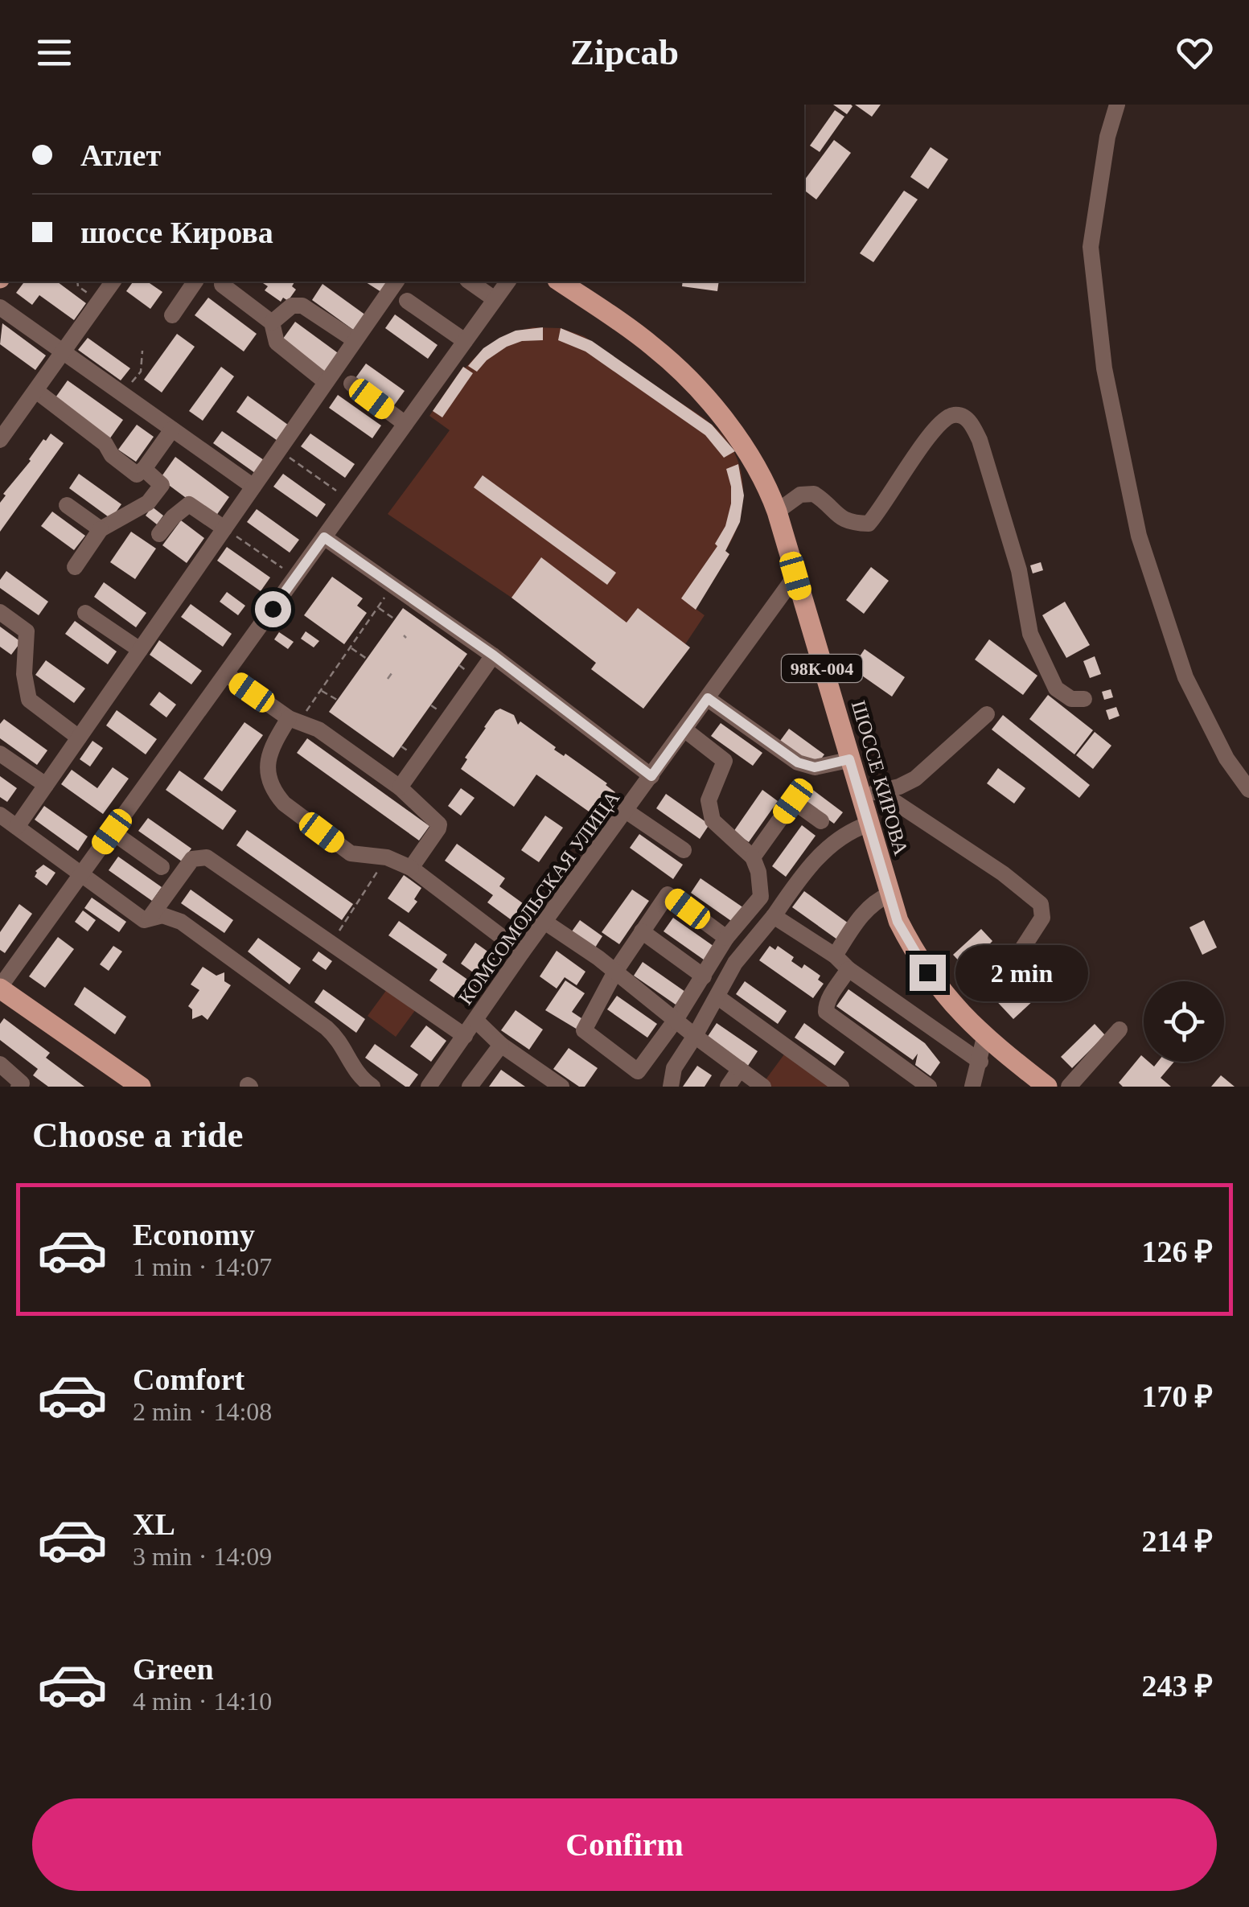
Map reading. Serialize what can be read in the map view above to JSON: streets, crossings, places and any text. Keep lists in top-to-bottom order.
{
  "streets": {
    "main road": ["98К-004", "ШОССЕ КИРОВА"],
    "street": ["КОМСОМОЛЬСКАЯ УЛИЦА"]
  },
  "crossings": [
    ["ШОССЕ КИРОВА", "КОМСОМОЛЬСКАЯ УЛИЦА"]
  ],
  "page": {
    "header": "Zipcab",
    "banner": ["Атлет", "шоссе Кирова"],
    "bubble": "2 min",
    "heading": "Choose a ride",
    "list": [
      {
        "name": "Economy",
        "note": "1 min · 14:07",
        "value": "126 ₽"
      },
      {
        "name": "Comfort",
        "note": "2 min · 14:08",
        "value": "170 ₽"
      },
      {
        "name": "XL",
        "note": "3 min · 14:09",
        "value": "214 ₽"
      },
      {
        "name": "Green",
        "note": "4 min · 14:10",
        "value": "243 ₽"
      }
    ],
    "buttons": "Confirm"
  }
}
